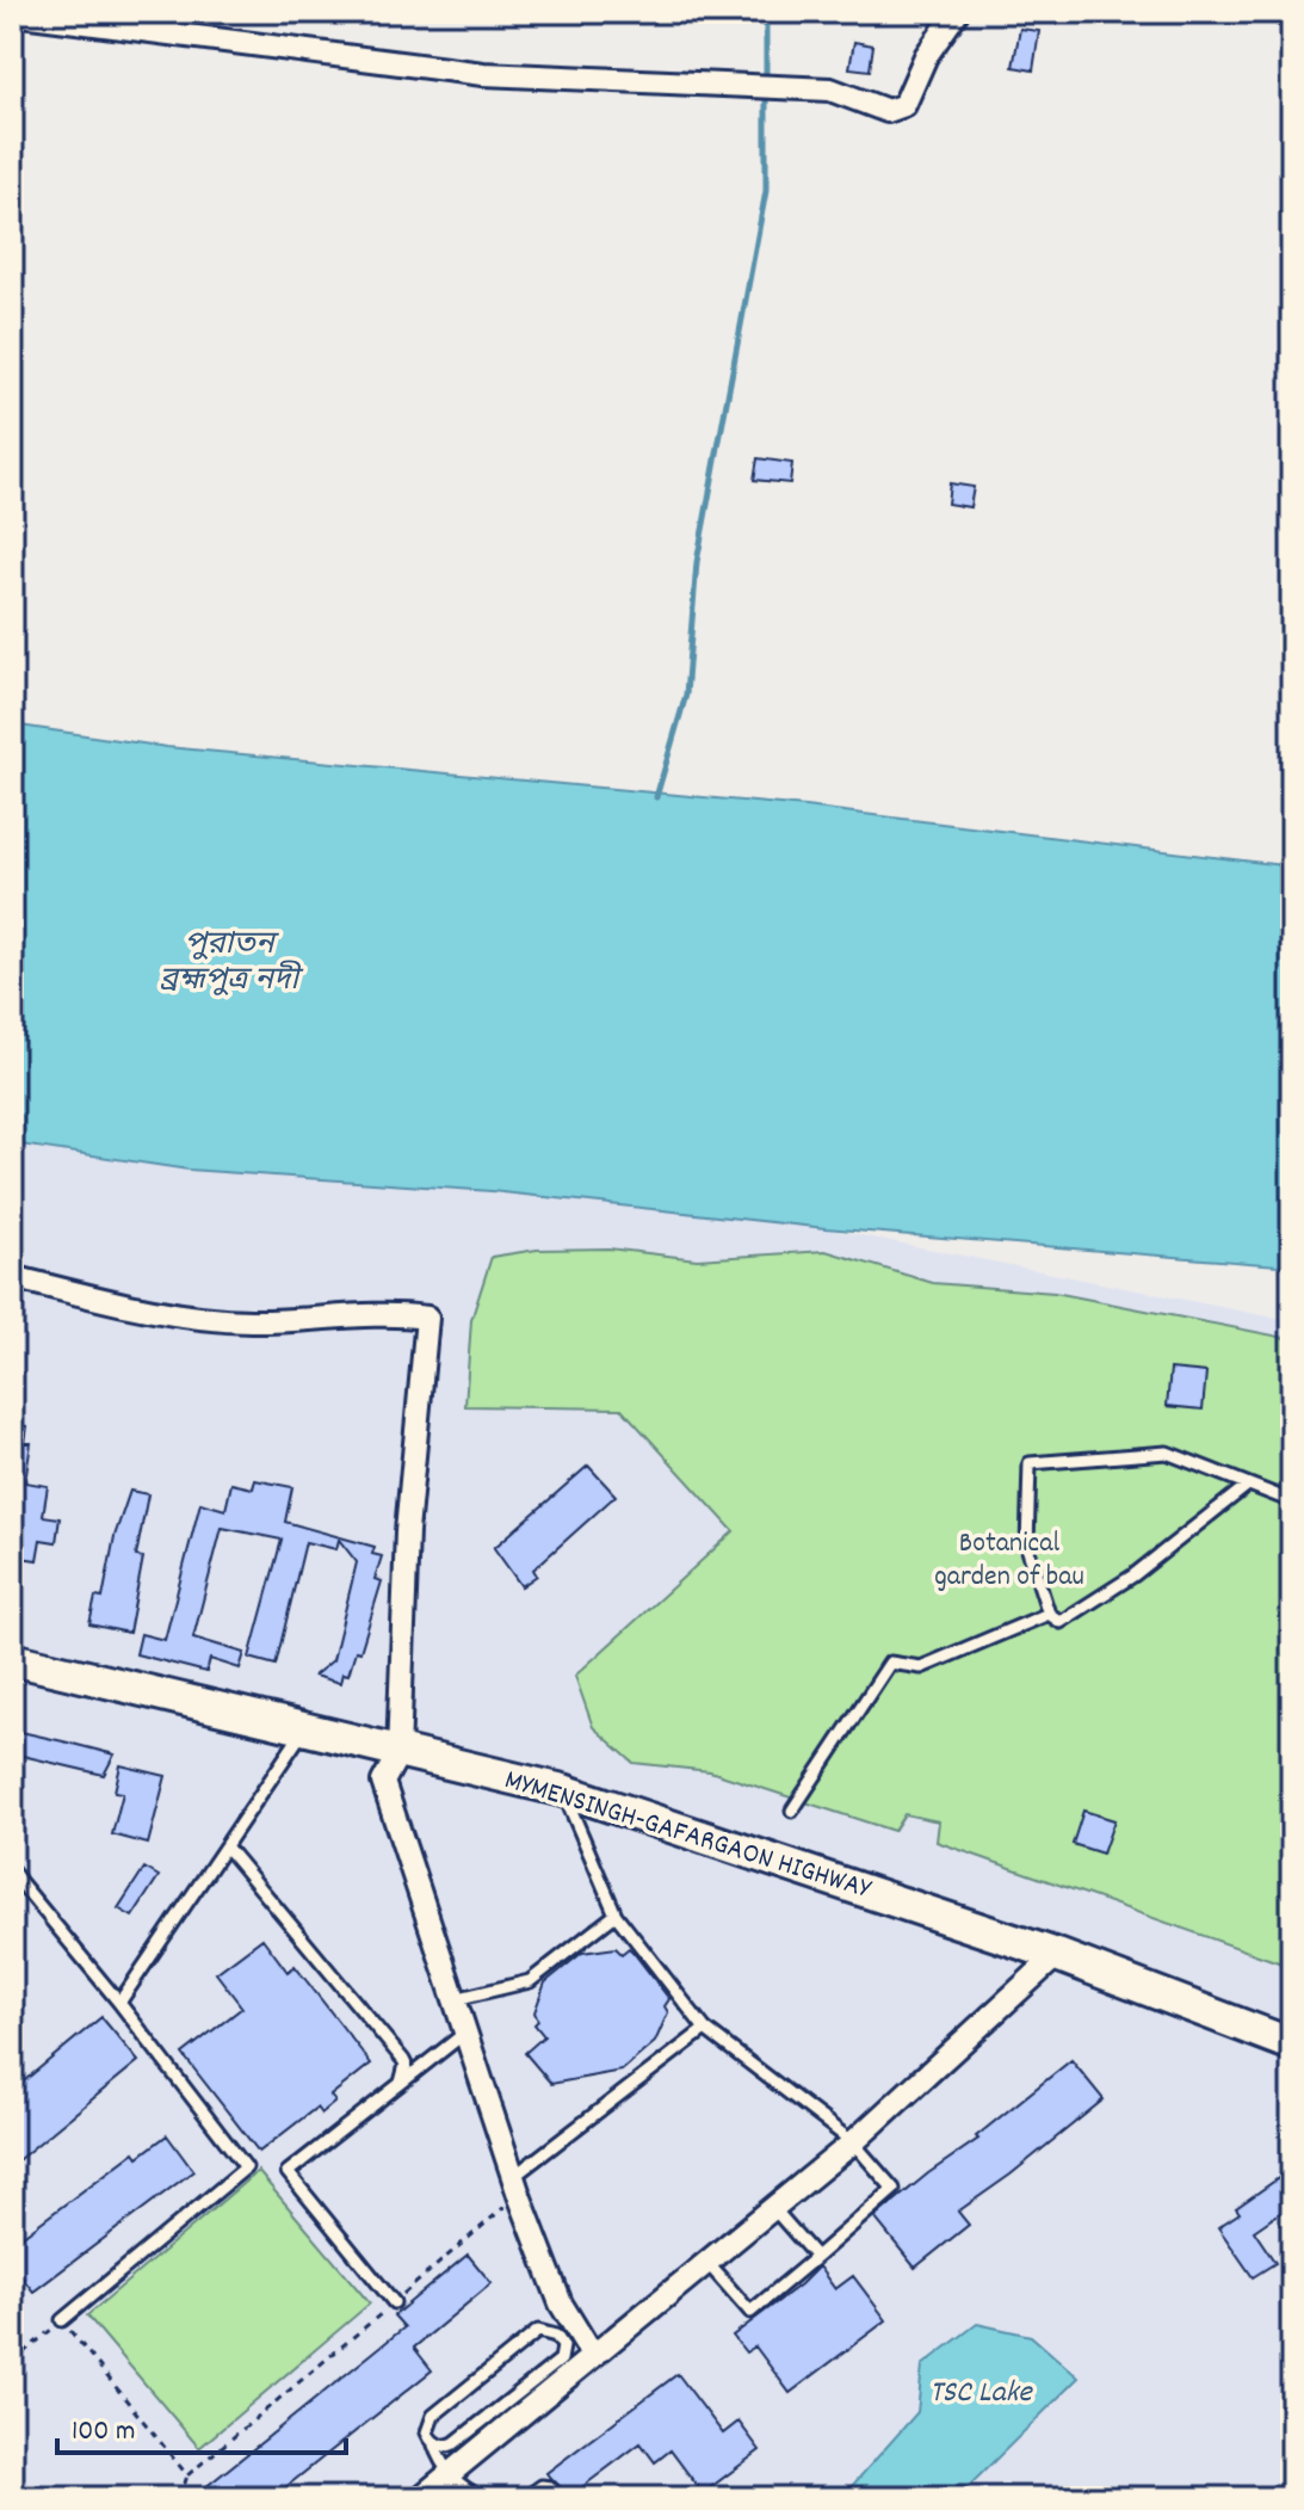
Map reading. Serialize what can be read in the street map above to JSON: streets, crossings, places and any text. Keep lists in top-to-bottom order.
{
  "streets": {
    "main road": ["MYMENSINGH-GAFARGAON HIGHWAY"]
  },
  "water": ["পুরাতন ব্রহ্মপুত্র নদী", "TSC Lake"],
  "parks": ["Botanical garden of bau"],
  "scale_bar": "100 m"
}
